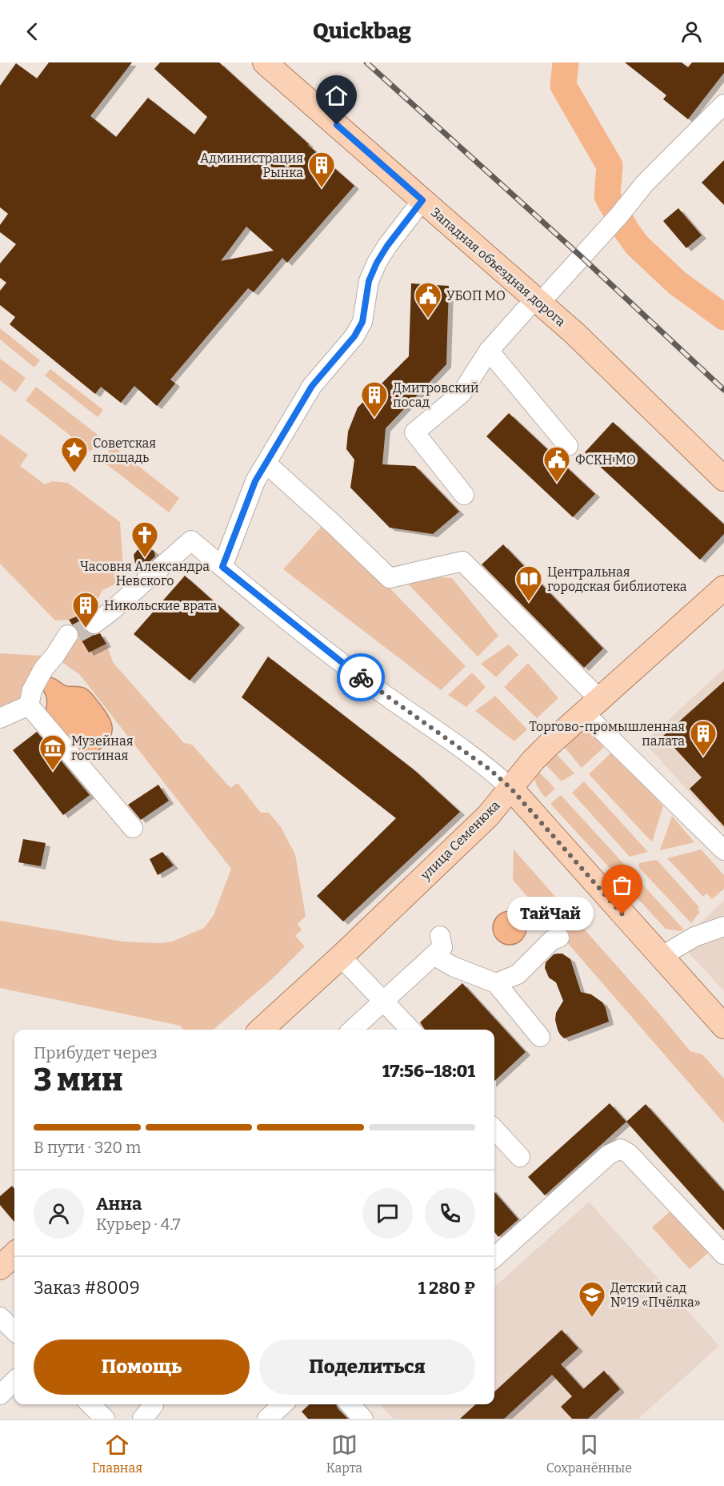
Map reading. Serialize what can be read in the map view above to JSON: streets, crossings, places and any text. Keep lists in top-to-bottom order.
{
  "streets": {
    "main road": ["Западная объездная дорога", "улица Семенюка"]
  },
  "places": {
    "building": [
      "Администрация Рынка",
      "Дмитровский посад",
      "Никольские врата",
      "Торгово-промышленная палата"
    ],
    "public building": ["УБОП МО", "ФСКН МО"],
    "place": ["Советская площадь"],
    "church": ["Часовня Александра Невского"],
    "library": ["Центральная городская библиотека"],
    "museum": ["Музейная гостиная"],
    "other": ["ТайЧай"],
    "school or university": ["Детский сад №19 «Пчёлка»"]
  },
  "page": {
    "header": "Quickbag",
    "bubble": "ТайЧай",
    "heading": ["3 мин", "Прибудет через", "17:56–18:01"],
    "panel": [
      "Анна",
      "Курьер · 4.7",
      "Заказ #8009",
      "1 280 ₽"
    ],
    "bar": "В пути · 320 m",
    "buttons": ["Помощь", "Поделиться"],
    "tabs": ["Главная", "Карта", "Сохранённые"]
  }
}
